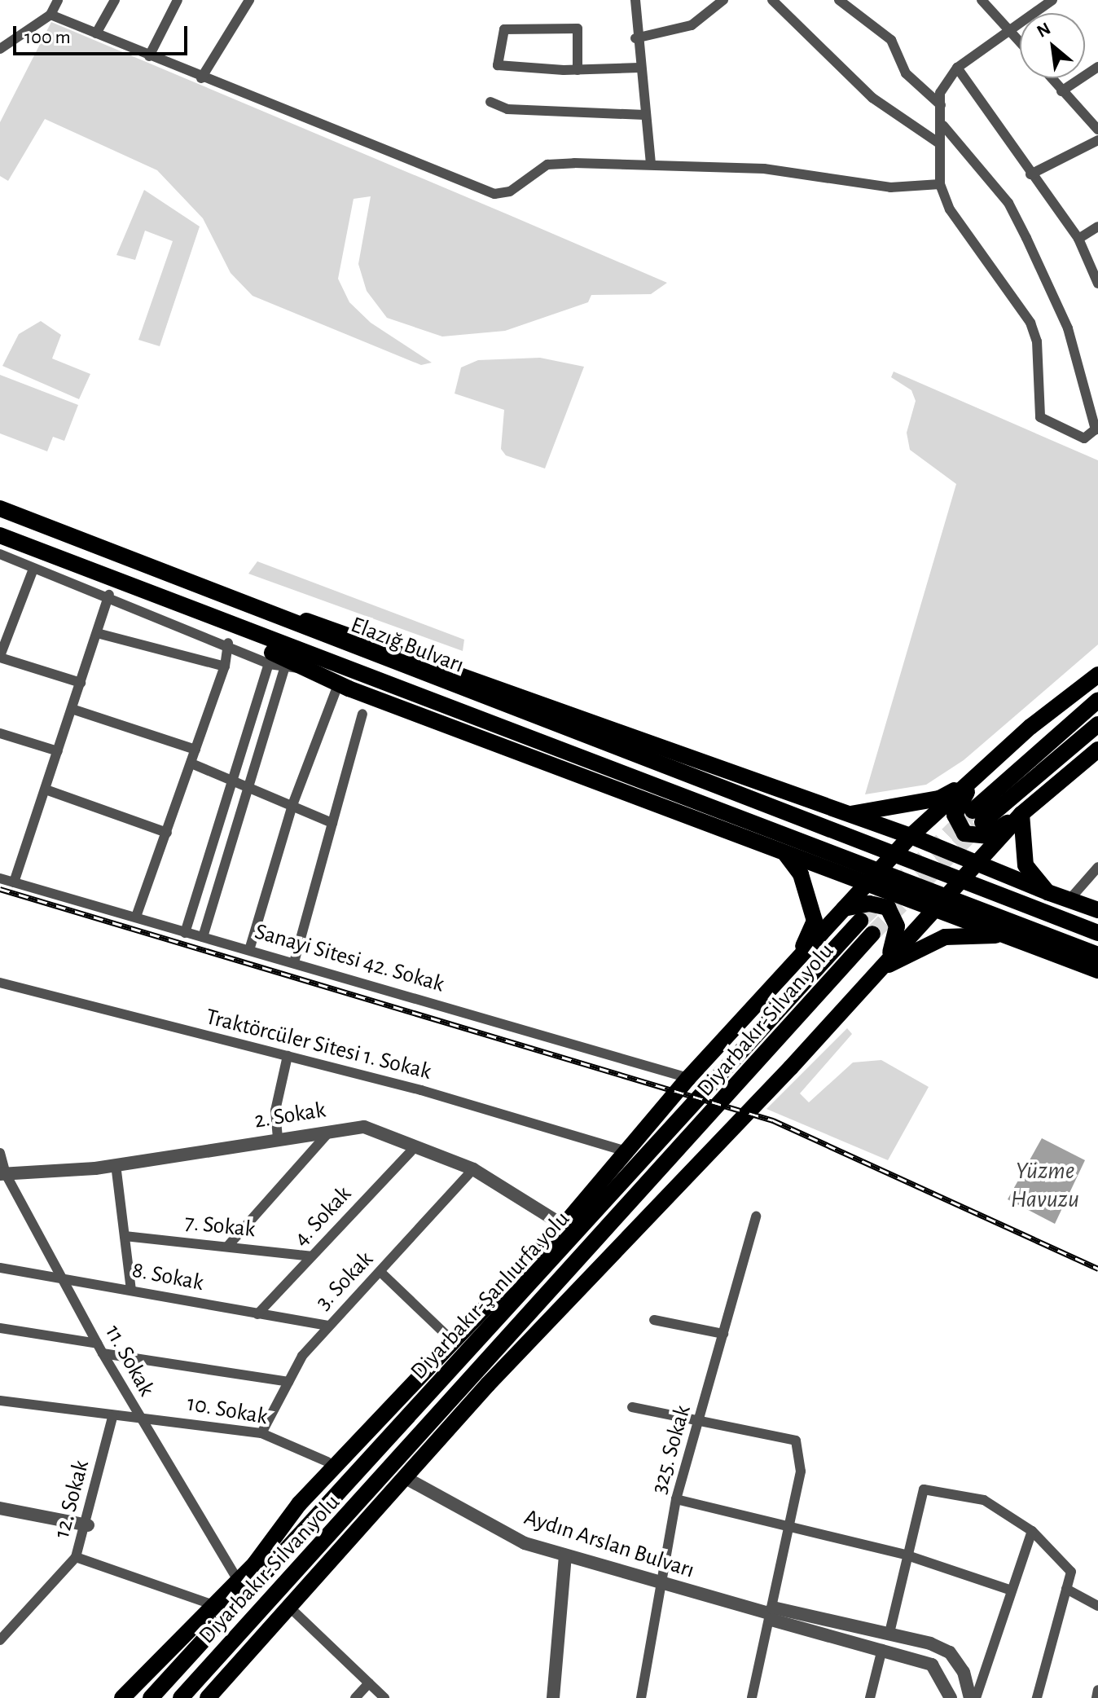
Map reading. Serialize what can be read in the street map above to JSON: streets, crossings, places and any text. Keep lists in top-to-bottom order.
{
  "streets": {
    "highway": ["Elazığ Bulvarı", "Diyarbakır-Silvan yolu", "Diyarbakır-Şanlıurfa yolu"],
    "street": [
      "Sanayi Sitesi 42. Sokak",
      "Traktörcüler Sitesi 1. Sokak",
      "2. Sokak",
      "4. Sokak",
      "7. Sokak",
      "8. Sokak",
      "3. Sokak",
      "11. Sokak",
      "10. Sokak",
      "325. Sokak",
      "12. Sokak",
      "Aydın Arslan Bulvarı"
    ]
  },
  "crossings": [
    ["2. Sokak", "4. Sokak"],
    ["2. Sokak", "3. Sokak"],
    ["2. Sokak", "11. Sokak"],
    ["4. Sokak", "7. Sokak"],
    ["4. Sokak", "8. Sokak"],
    ["8. Sokak", "3. Sokak"],
    ["8. Sokak", "11. Sokak"],
    ["3. Sokak", "10. Sokak"],
    ["11. Sokak", "10. Sokak"],
    ["10. Sokak", "12. Sokak"],
    ["325. Sokak", "Aydın Arslan Bulvarı"]
  ],
  "water": ["Yüzme Havuzu"],
  "scale_bar": "100 m",
  "north": "top left"
}
